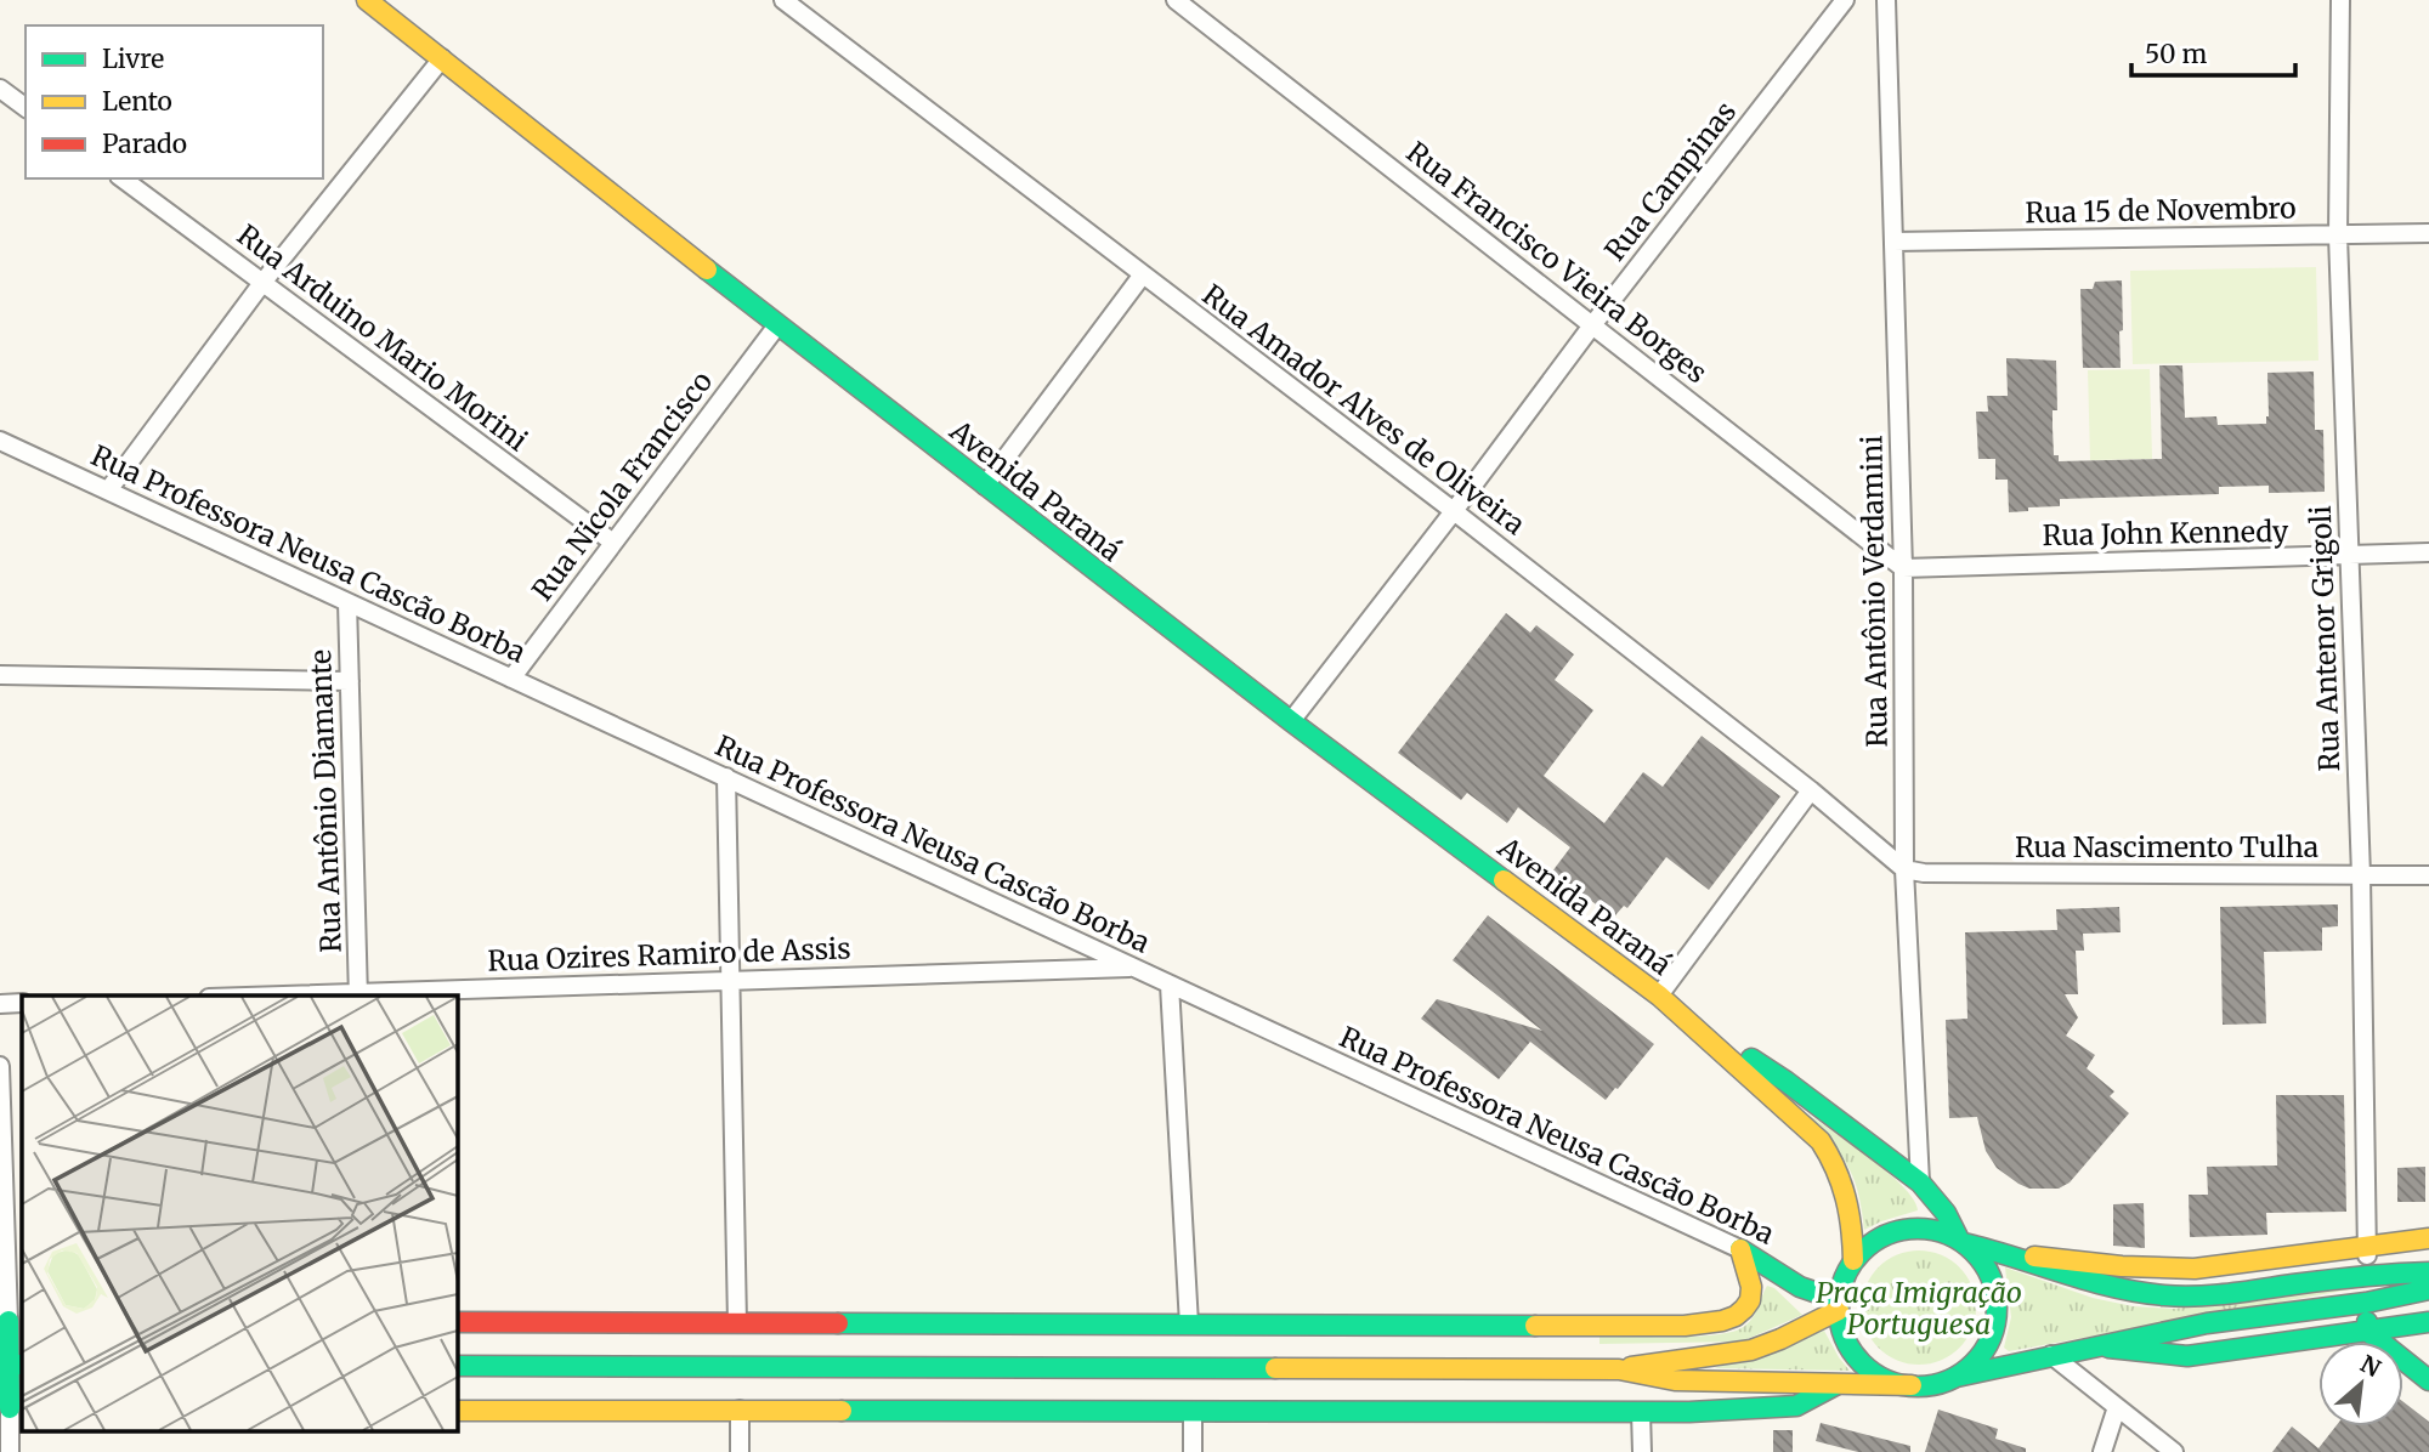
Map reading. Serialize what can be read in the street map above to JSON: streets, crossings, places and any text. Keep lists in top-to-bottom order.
{
  "streets": {
    "street": [
      "Rua Campinas",
      "Rua 15 de Novembro",
      "Rua Francisco Vieira Borges",
      "Rua Arduino Mario Morini",
      "Rua Amador Alves de Oliveira",
      "Rua Nicola Francisco",
      "Avenida Paraná",
      "Rua John Kennedy",
      "Rua Professora Neusa Cascão Borba",
      "Rua Antônio Verdamini",
      "Rua Antenor Grigoli",
      "Rua Antônio Diamante",
      "Rua Nascimento Tulha",
      "Rua Ozires Ramiro de Assis"
    ]
  },
  "crossings": [
    ["Rua Campinas", "Rua Francisco Vieira Borges"],
    ["Rua Campinas", "Rua Amador Alves de Oliveira"],
    ["Rua Campinas", "Avenida Paraná"],
    ["Rua 15 de Novembro", "Rua Antônio Verdamini"],
    ["Rua 15 de Novembro", "Rua Antenor Grigoli"],
    ["Rua Francisco Vieira Borges", "Rua John Kennedy"],
    ["Rua Francisco Vieira Borges", "Rua Antônio Verdamini"],
    ["Rua Arduino Mario Morini", "Rua Nicola Francisco"],
    ["Rua Amador Alves de Oliveira", "Rua Antônio Verdamini"],
    ["Rua Amador Alves de Oliveira", "Rua Nascimento Tulha"],
    ["Rua Nicola Francisco", "Avenida Paraná"],
    ["Rua Nicola Francisco", "Rua Professora Neusa Cascão Borba"],
    ["Avenida Paraná", "Rua Professora Neusa Cascão Borba"],
    ["Avenida Paraná", "Rua Antônio Verdamini"],
    ["Rua John Kennedy", "Rua Antônio Verdamini"],
    ["Rua John Kennedy", "Rua Antenor Grigoli"],
    ["Rua Professora Neusa Cascão Borba", "Rua Antônio Diamante"],
    ["Rua Professora Neusa Cascão Borba", "Rua Ozires Ramiro de Assis"],
    ["Rua Antônio Verdamini", "Rua Nascimento Tulha"],
    ["Rua Antenor Grigoli", "Rua Nascimento Tulha"],
    ["Rua Antônio Diamante", "Rua Ozires Ramiro de Assis"]
  ],
  "parks": ["Praça Imigração Portuguesa"],
  "legend": ["Livre", "Lento", "Parado"],
  "scale_bar": "50 m",
  "north": "top right"
}
